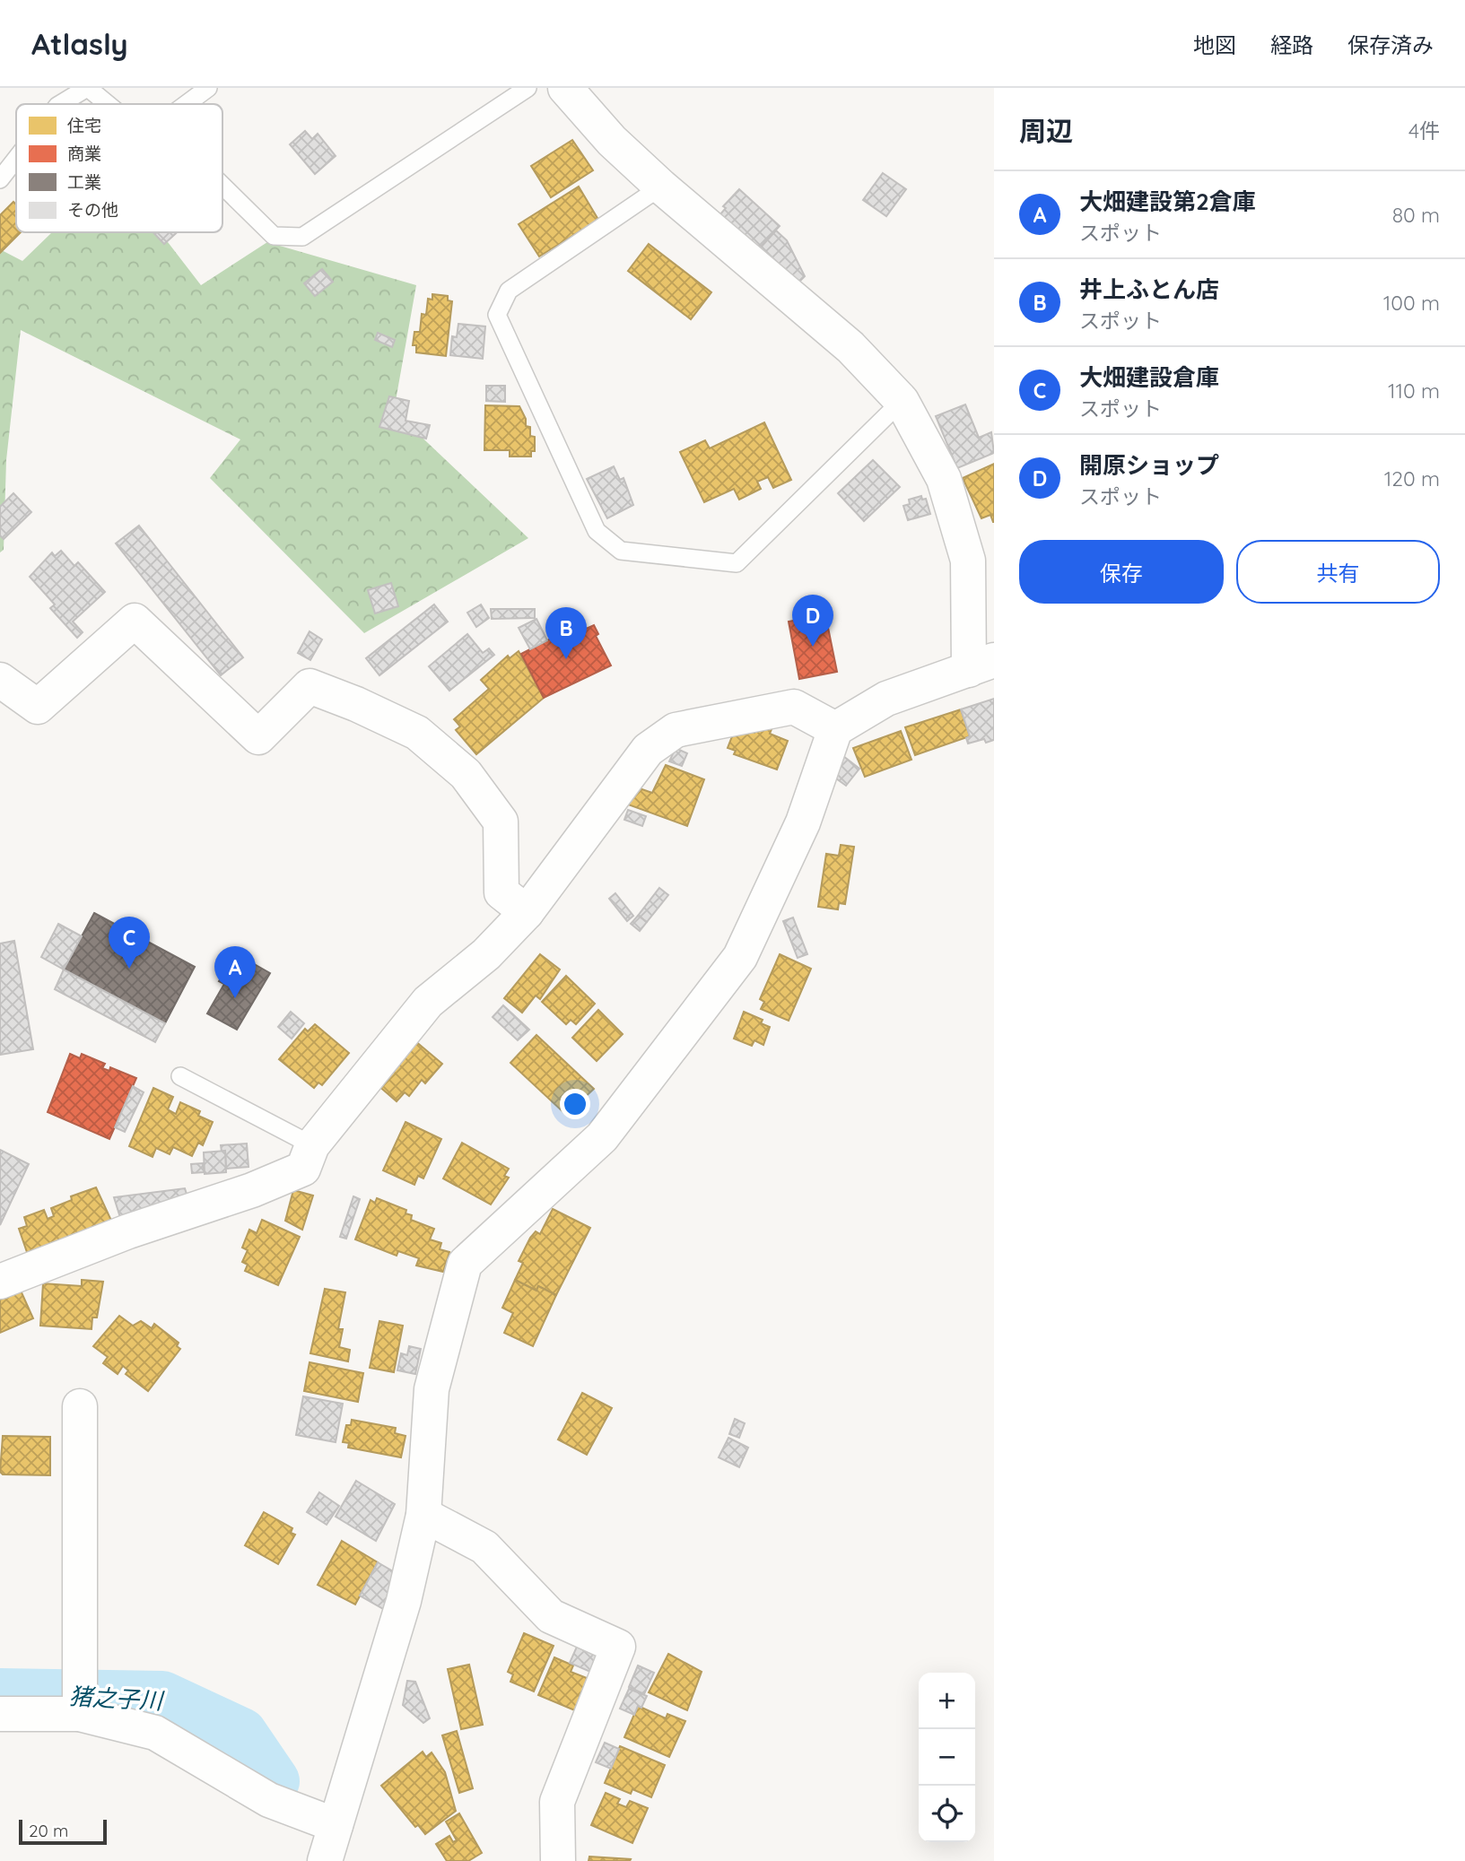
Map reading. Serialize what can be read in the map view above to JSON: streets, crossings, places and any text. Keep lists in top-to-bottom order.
{
  "water": ["猪之子川"],
  "legend": [
    "住宅",
    "商業",
    "工業",
    "その他"
  ],
  "scale_bar": "20 m",
  "page": {
    "header": "Atlasly",
    "nav": ["地図", "経路", "保存済み"],
    "heading": ["周辺", "4件"],
    "list": [
      {
        "mark": "A",
        "name": "大畑建設第2倉庫",
        "note": "スポット",
        "value": "80 m"
      },
      {
        "mark": "B",
        "name": "井上ふとん店",
        "note": "スポット",
        "value": "100 m"
      },
      {
        "mark": "C",
        "name": "大畑建設倉庫",
        "note": "スポット",
        "value": "110 m"
      },
      {
        "mark": "D",
        "name": "開原ショップ",
        "note": "スポット",
        "value": "120 m"
      }
    ],
    "buttons": ["保存", "共有"],
    "pins": [
      "D",
      "B",
      "C",
      "A"
    ],
    "map_buttons": ["+", "−"],
    "scale": "20 m"
  }
}
